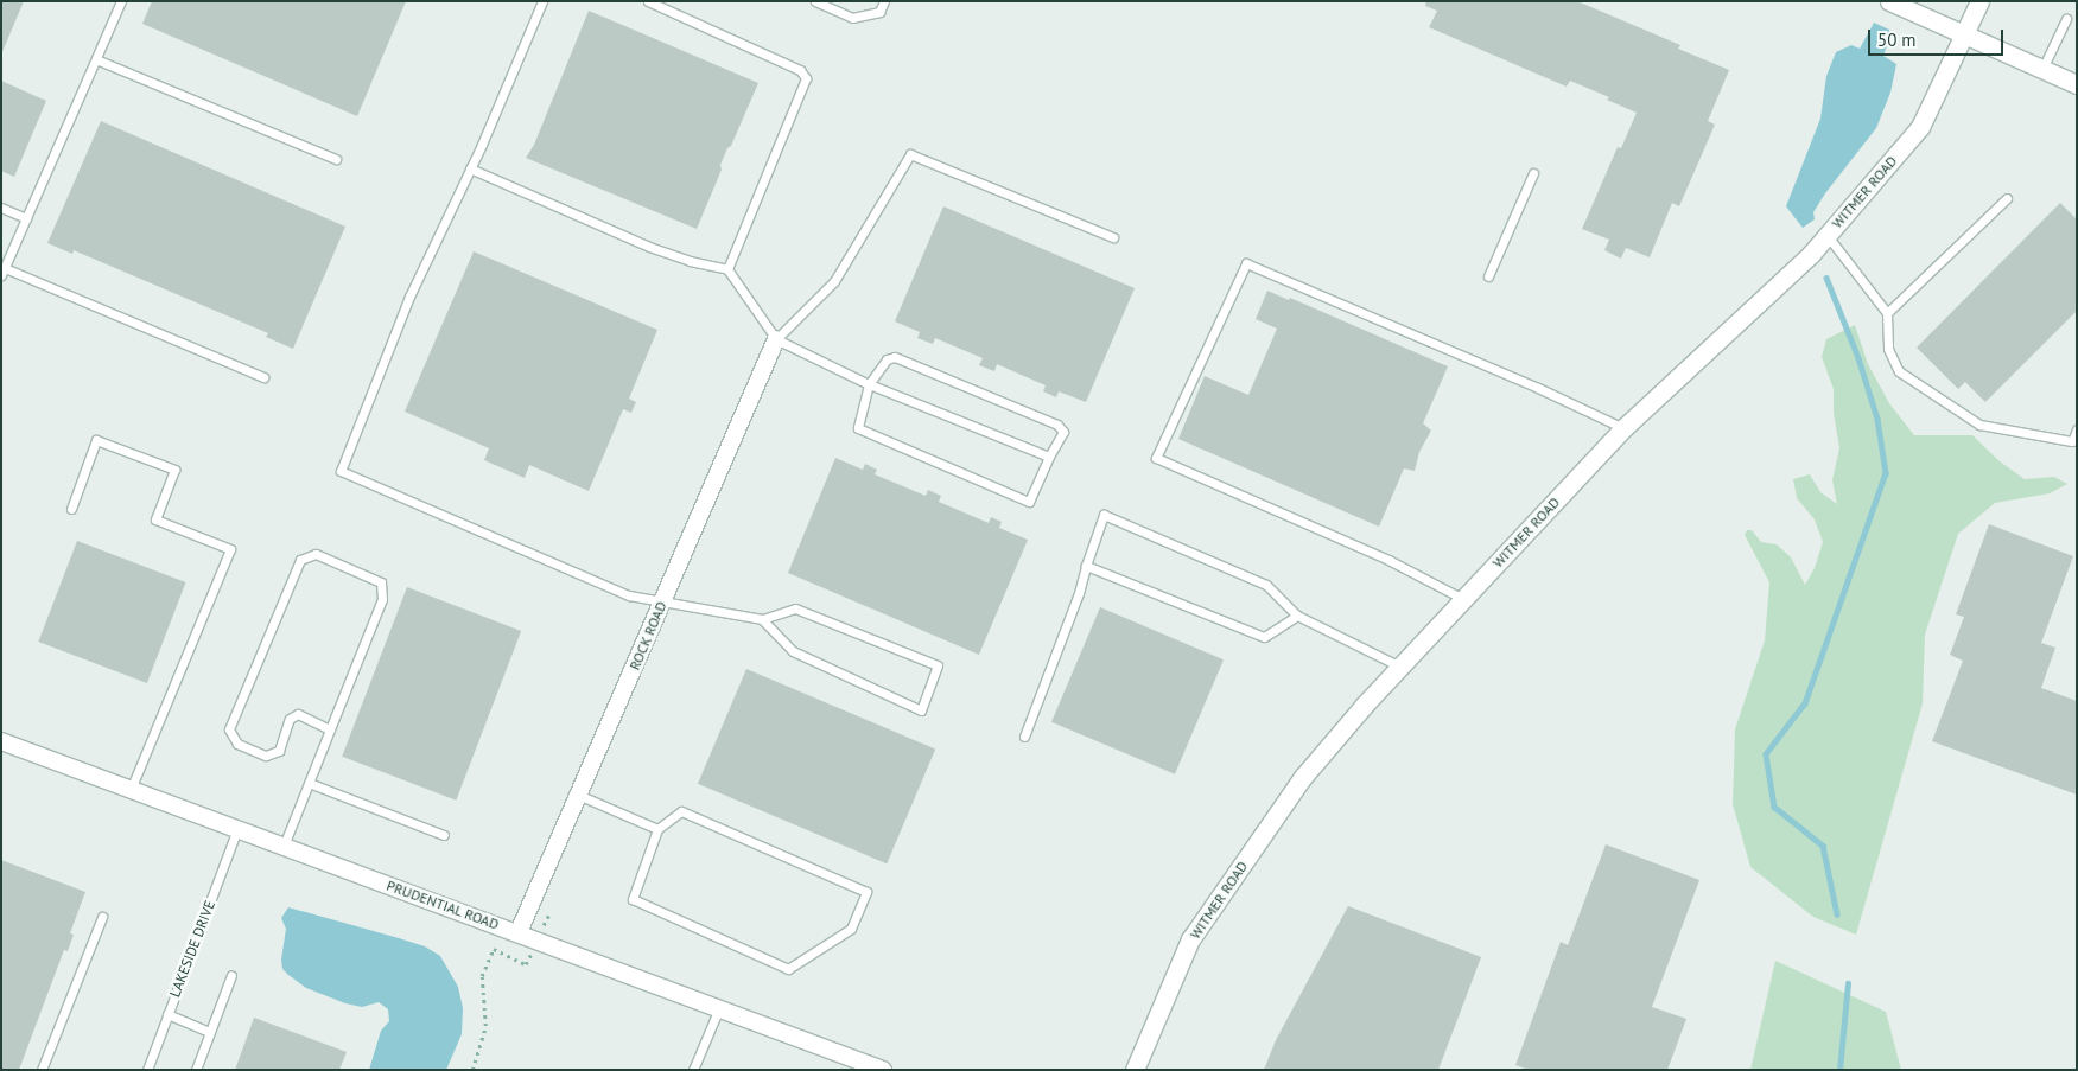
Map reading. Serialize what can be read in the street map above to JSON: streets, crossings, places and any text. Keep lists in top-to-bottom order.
{
  "streets": {
    "street": ["WITMER ROAD", "ROCK ROAD", "PRUDENTIAL ROAD"],
    "lane": ["LAKESIDE DRIVE"]
  },
  "crossings": [
    ["ROCK ROAD", "PRUDENTIAL ROAD"],
    ["PRUDENTIAL ROAD", "LAKESIDE DRIVE"]
  ],
  "scale_bar": "50 m"
}
